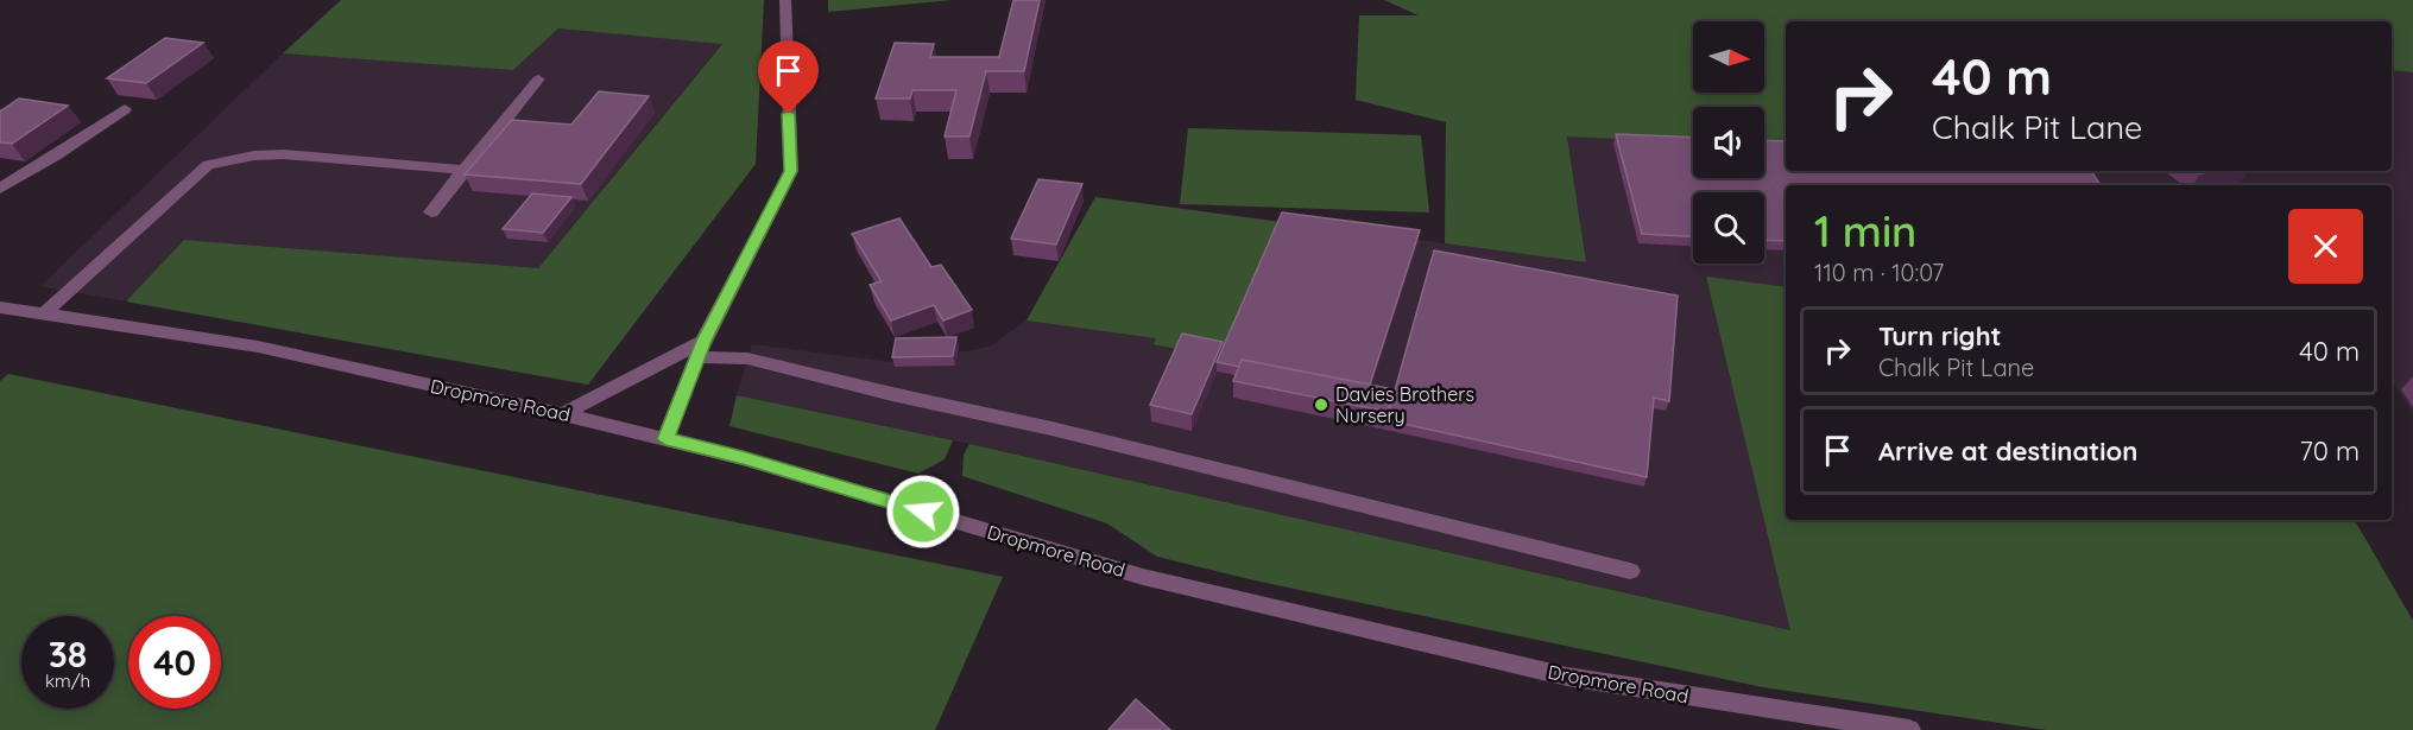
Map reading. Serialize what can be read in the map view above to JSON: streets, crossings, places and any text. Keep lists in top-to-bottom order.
{
  "streets": {
    "street": ["Dropmore Road"]
  },
  "places": ["Davies Brothers Nursery"],
  "north": "right",
  "page": {
    "turn": ["40 m", "Chalk Pit Lane"],
    "heading": ["1 min", "110 m · 10:07"],
    "list": [
      {
        "name": "Turn right",
        "note": "Chalk Pit Lane",
        "value": "40 m"
      },
      {
        "name": "Arrive at destination",
        "value": "70 m"
      }
    ],
    "speed": "38 km/h",
    "limit": "40"
  }
}
